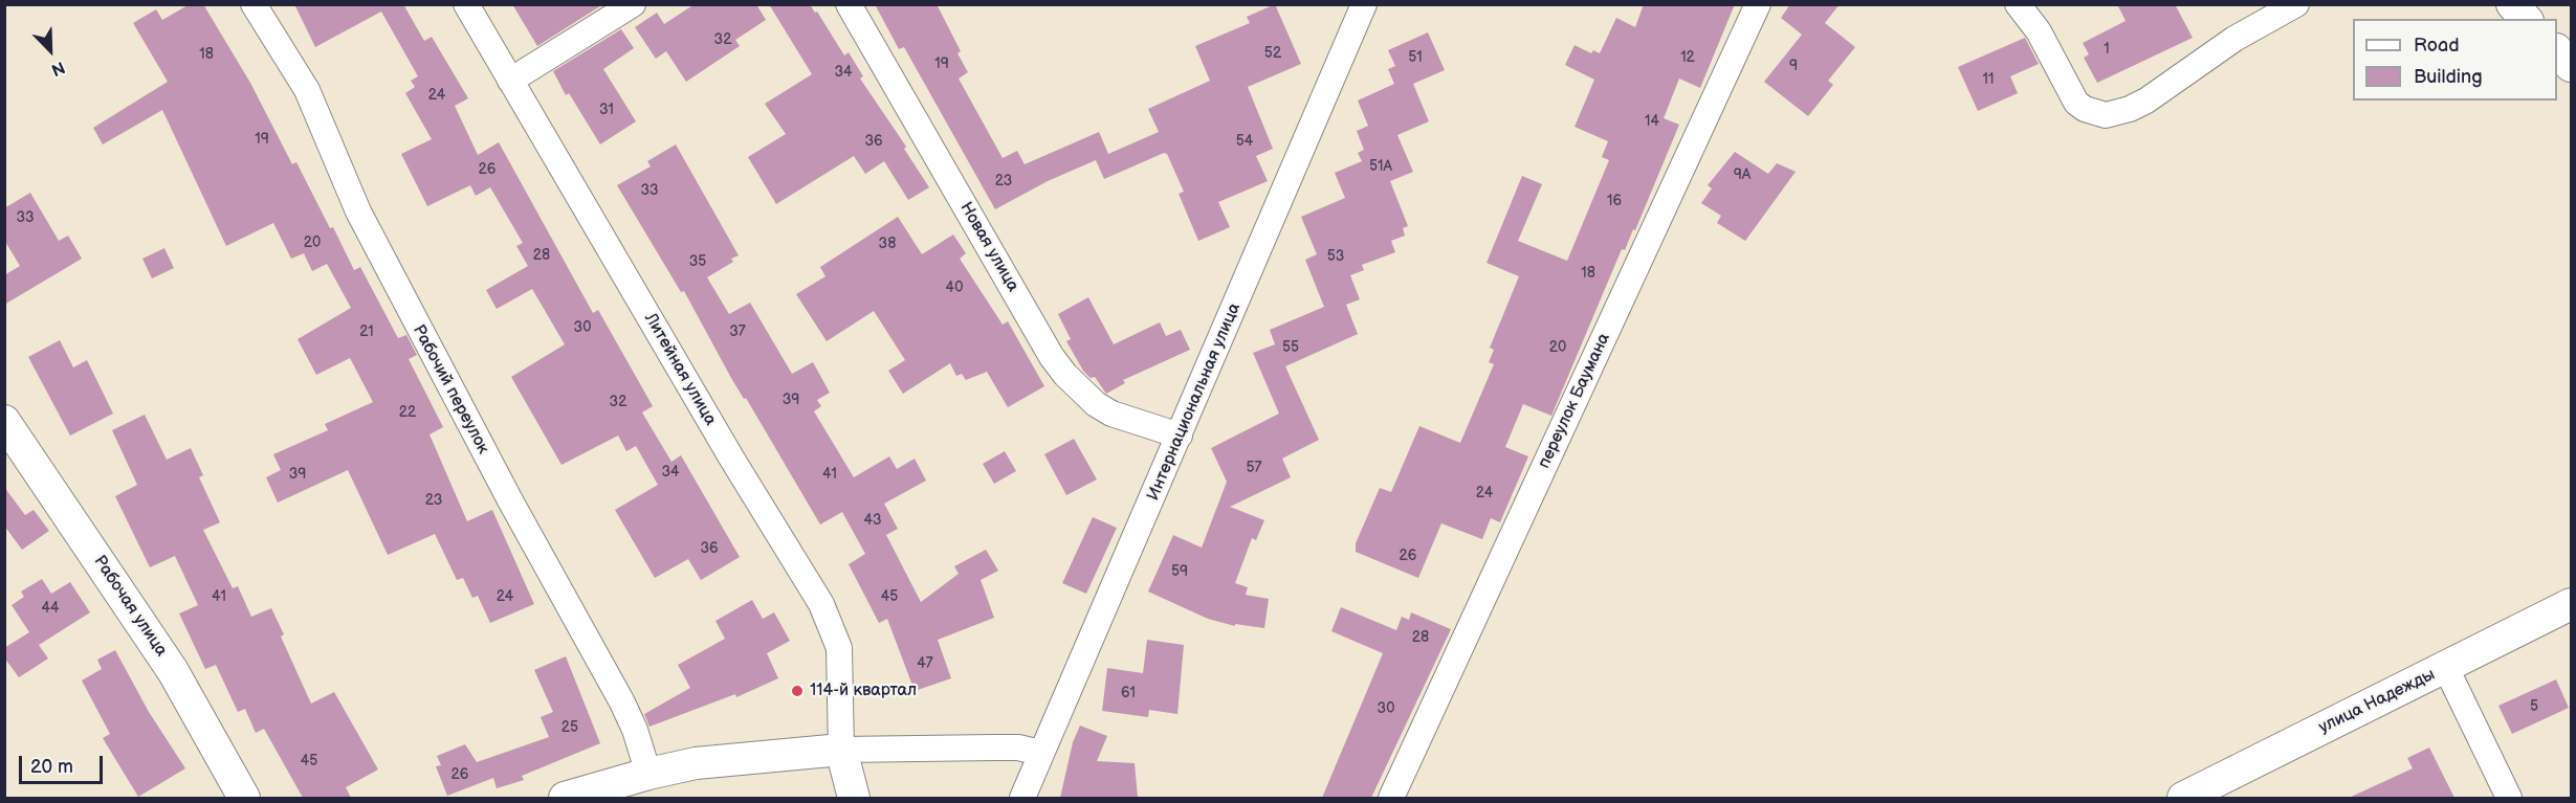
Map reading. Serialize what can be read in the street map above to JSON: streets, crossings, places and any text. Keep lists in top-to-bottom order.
{
  "streets": {
    "street": [
      "Новая улица",
      "Литейная улица",
      "Рабочий переулок",
      "переулок Баумана",
      "Интернациональная улица",
      "Рабочая улица",
      "улица Надежды"
    ]
  },
  "crossings": [
    ["Новая улица", "Интернациональная улица"]
  ],
  "places": ["114-й квартал"],
  "house_numbers": [
    "32",
    "1",
    "52",
    "18",
    "51",
    "12",
    "19",
    "9",
    "34",
    "11",
    "24",
    "31",
    "14",
    "19",
    "36",
    "54",
    "51А",
    "26",
    "9А",
    "23",
    "33",
    "16",
    "33",
    "20",
    "38",
    "28",
    "53",
    "35",
    "18",
    "40",
    "30",
    "21",
    "37",
    "55",
    "20",
    "39",
    "32",
    "22",
    "57",
    "34",
    "39",
    "41",
    "24",
    "23",
    "43",
    "36",
    "26",
    "59",
    "41",
    "24",
    "45",
    "44",
    "28",
    "47",
    "61",
    "5",
    "30",
    "25",
    "45",
    "26"
  ],
  "legend": ["Road", "Building"],
  "scale_bar": "20 m",
  "north": "bottom right"
}
